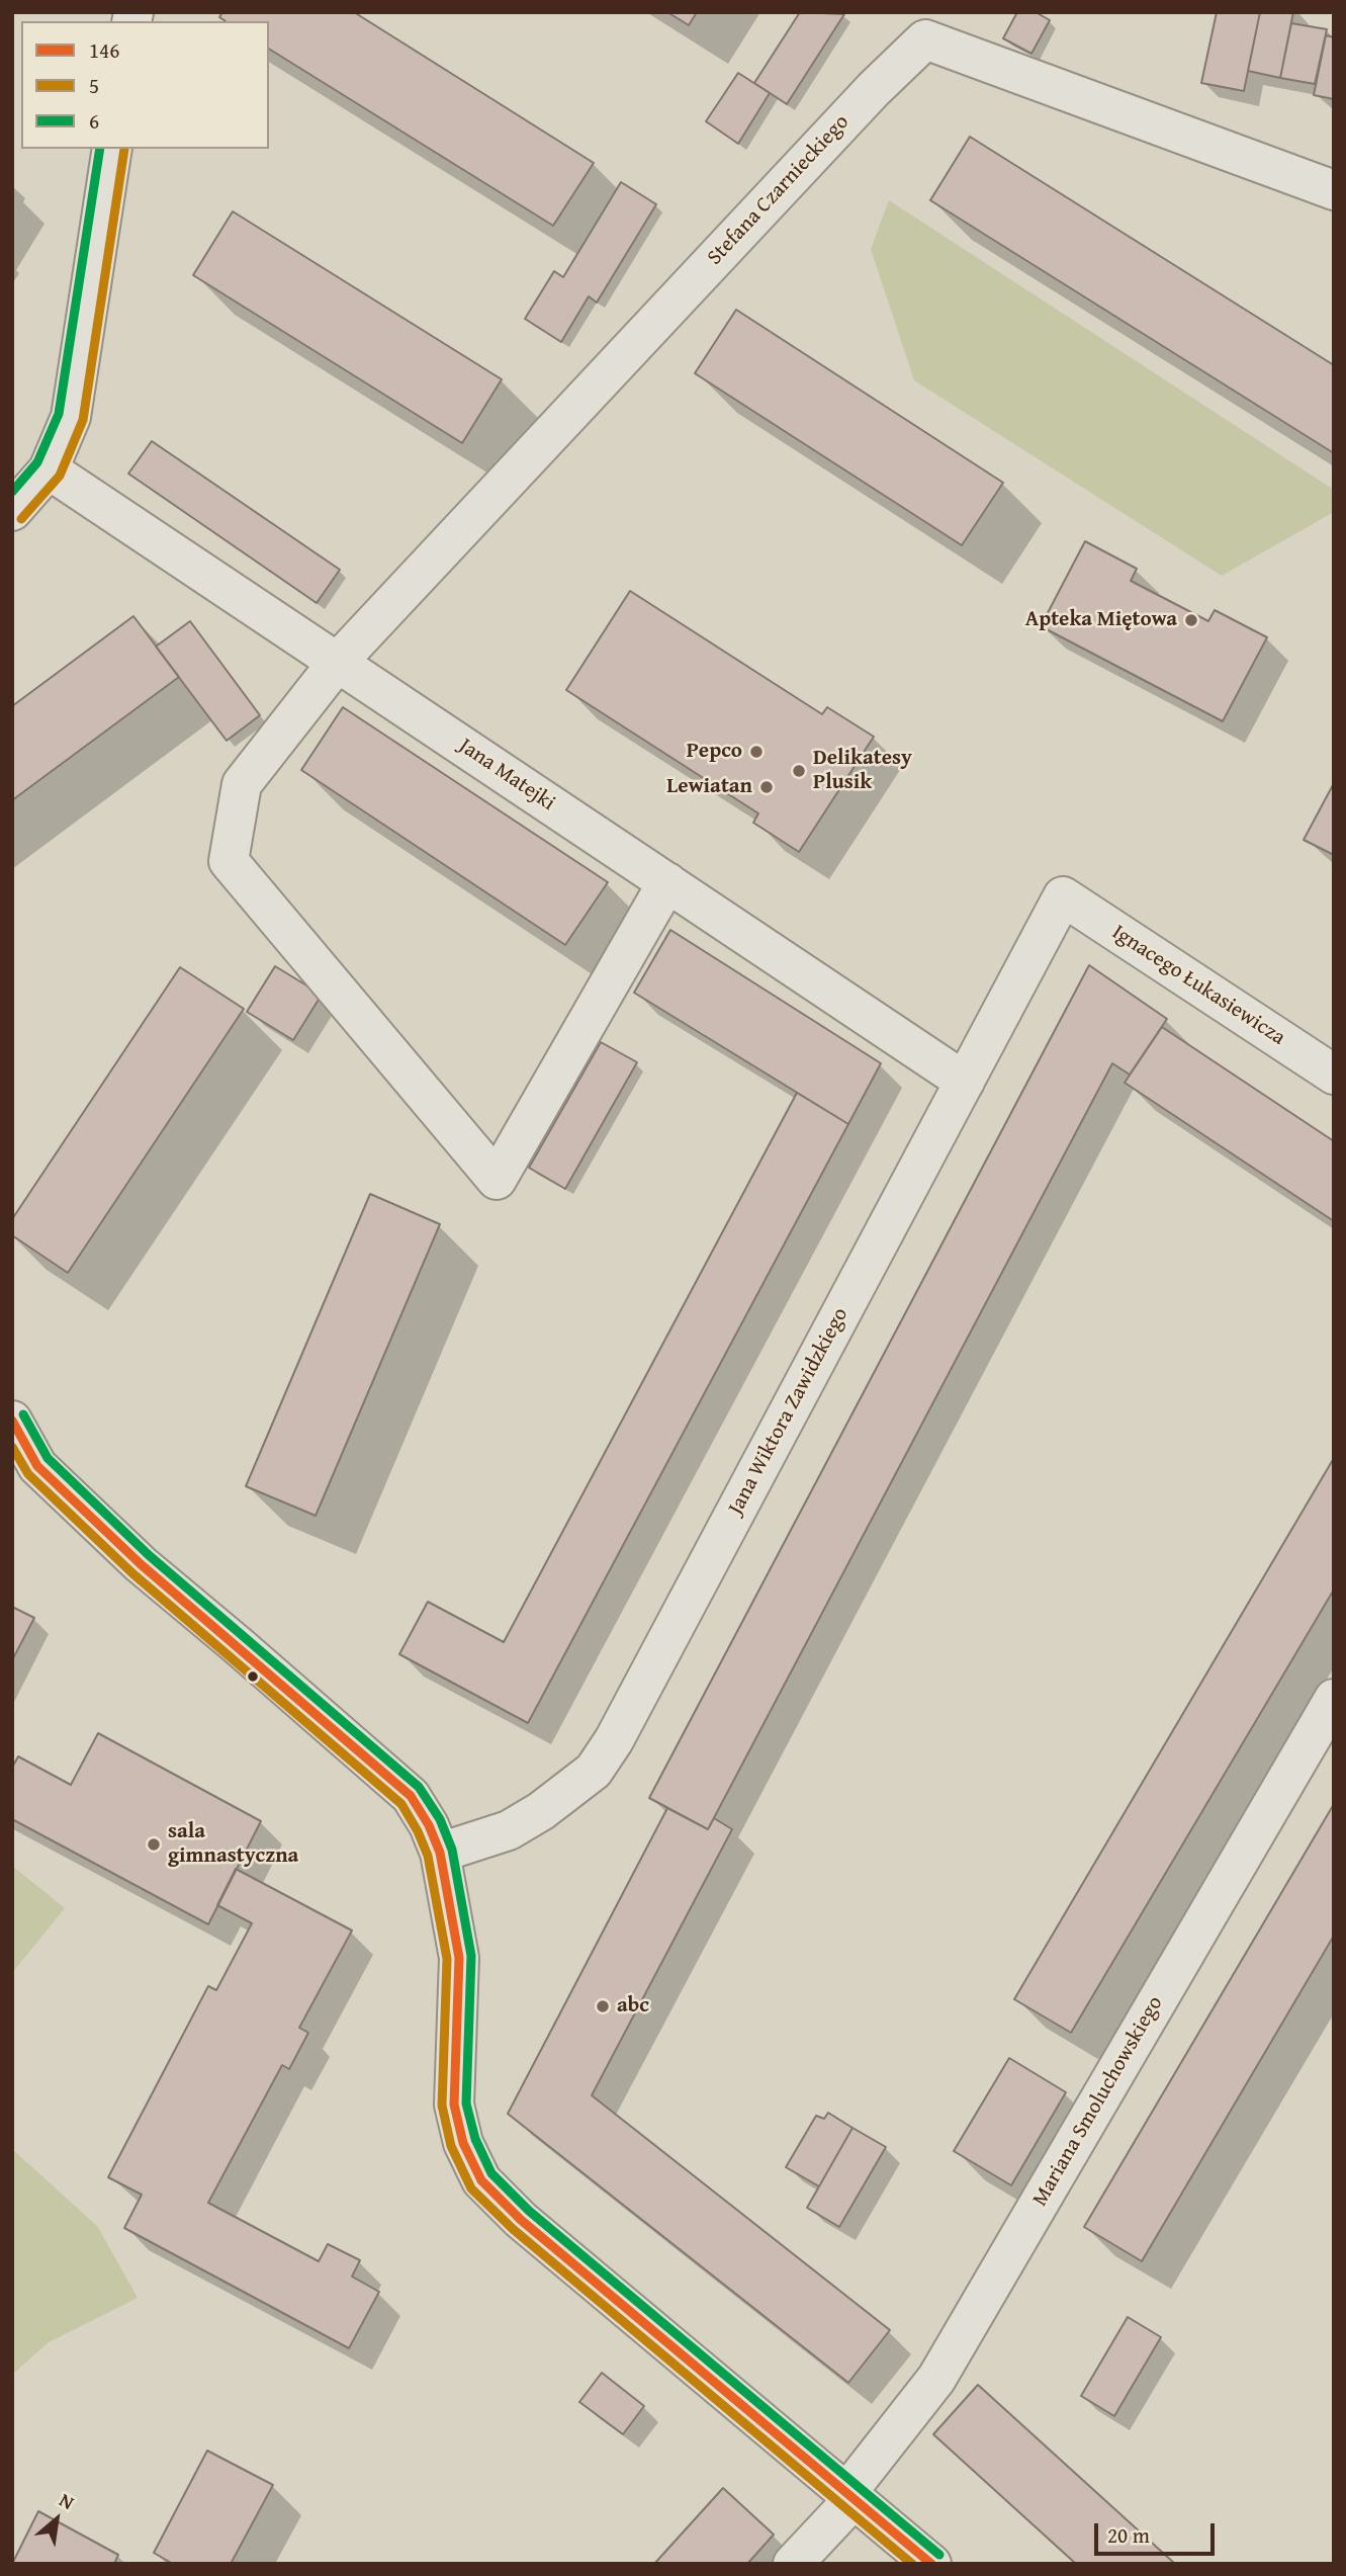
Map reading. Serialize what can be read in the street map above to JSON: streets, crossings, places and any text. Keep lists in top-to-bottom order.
{
  "streets": {
    "street": [
      "Stefana Czarnieckiego",
      "Jana Matejki",
      "Ignacego Łukasiewicza",
      "Jana Wiktora Zawidzkiego",
      "Mariana Smoluchowskiego"
    ]
  },
  "crossings": [
    ["Stefana Czarnieckiego", "Jana Matejki"],
    ["Jana Matejki", "Jana Wiktora Zawidzkiego"],
    ["Ignacego Łukasiewicza", "Jana Wiktora Zawidzkiego"]
  ],
  "places": [
    "Apteka Miętowa",
    "Pepco",
    "Delikatesy Plusik",
    "Lewiatan",
    "sala gimnastyczna",
    "abc"
  ],
  "lines": ["transit line 5", "transit line 6", "transit line 146"],
  "legend": ["146", "5", "6"],
  "scale_bar": "20 m",
  "north": "top right"
}
